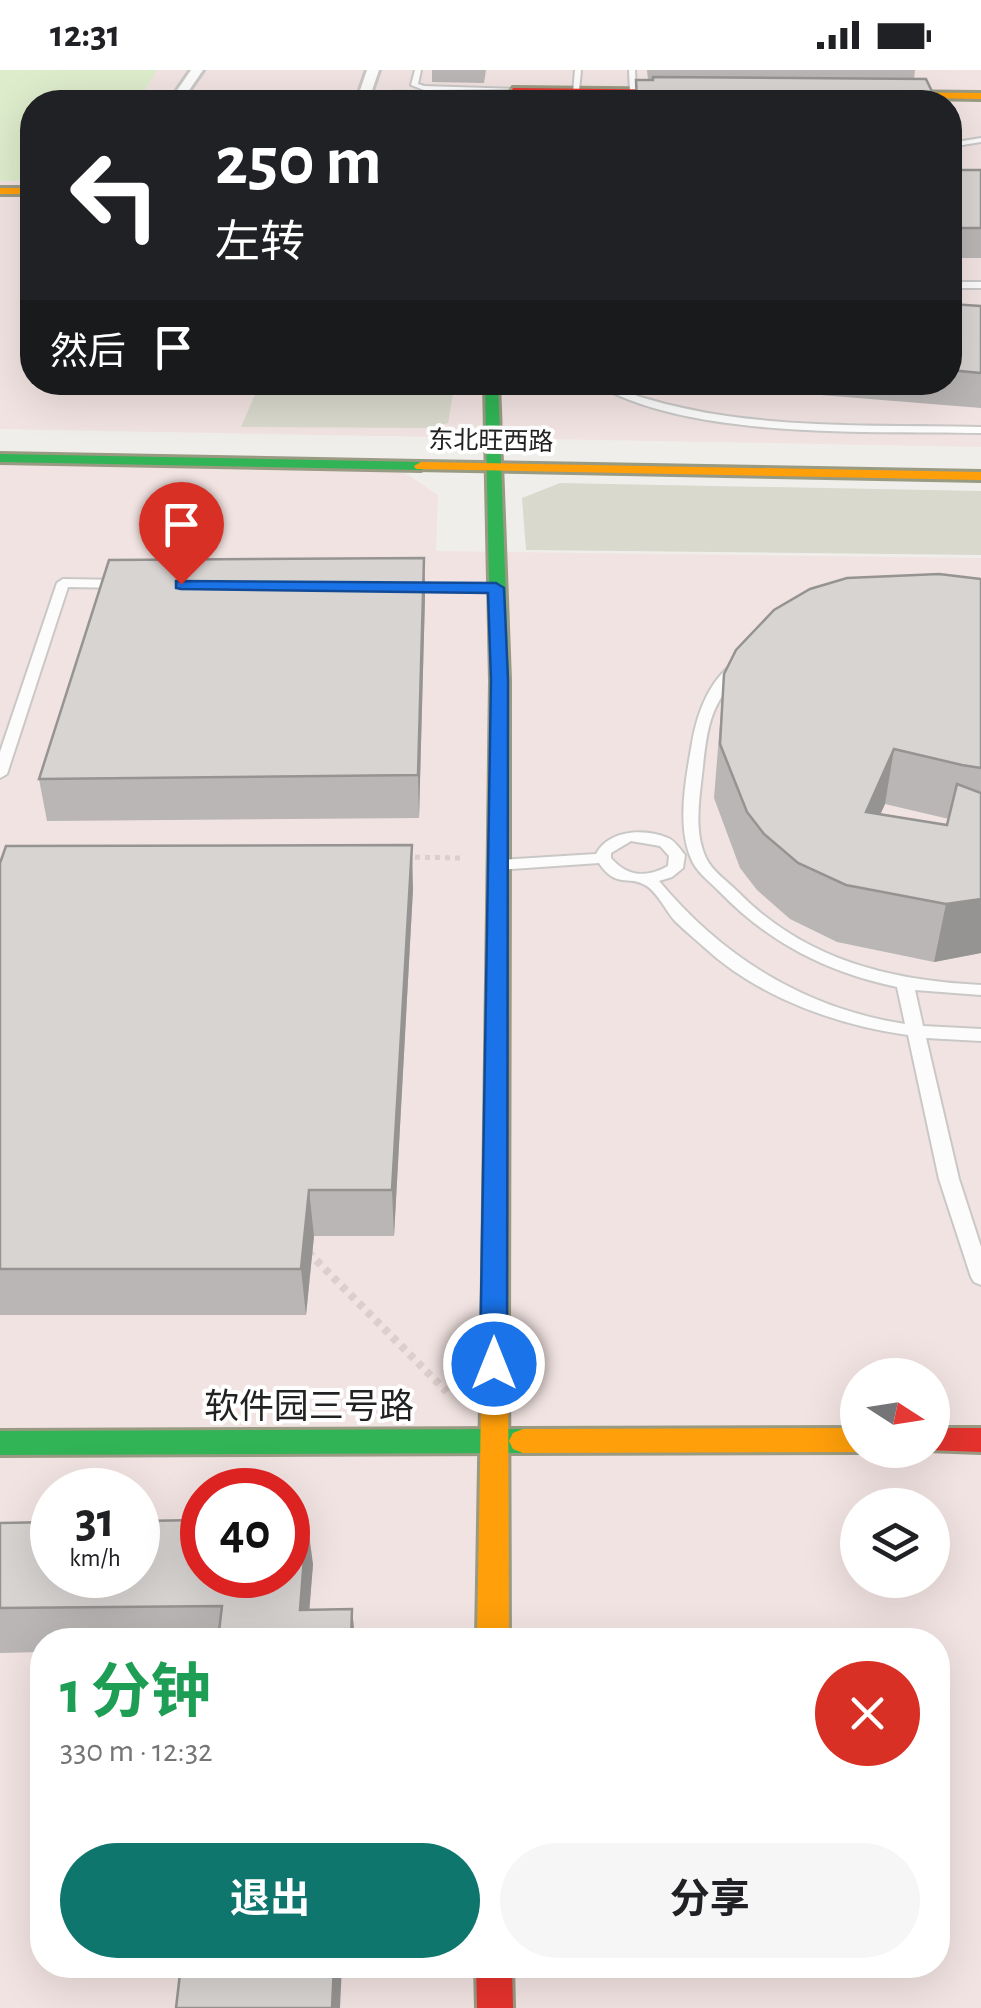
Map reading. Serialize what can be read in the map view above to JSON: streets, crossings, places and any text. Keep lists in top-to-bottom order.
{
  "streets": {
    "street": ["东北旺西路", "软件园三号路"]
  },
  "north": "right",
  "page": {
    "status": "12:31",
    "turn": ["250 m", "左转"],
    "then": "然后",
    "speed": "31 km/h",
    "limit": "40",
    "heading": ["1 分钟", "330 m · 12:32"],
    "buttons": ["退出", "分享"]
  }
}
